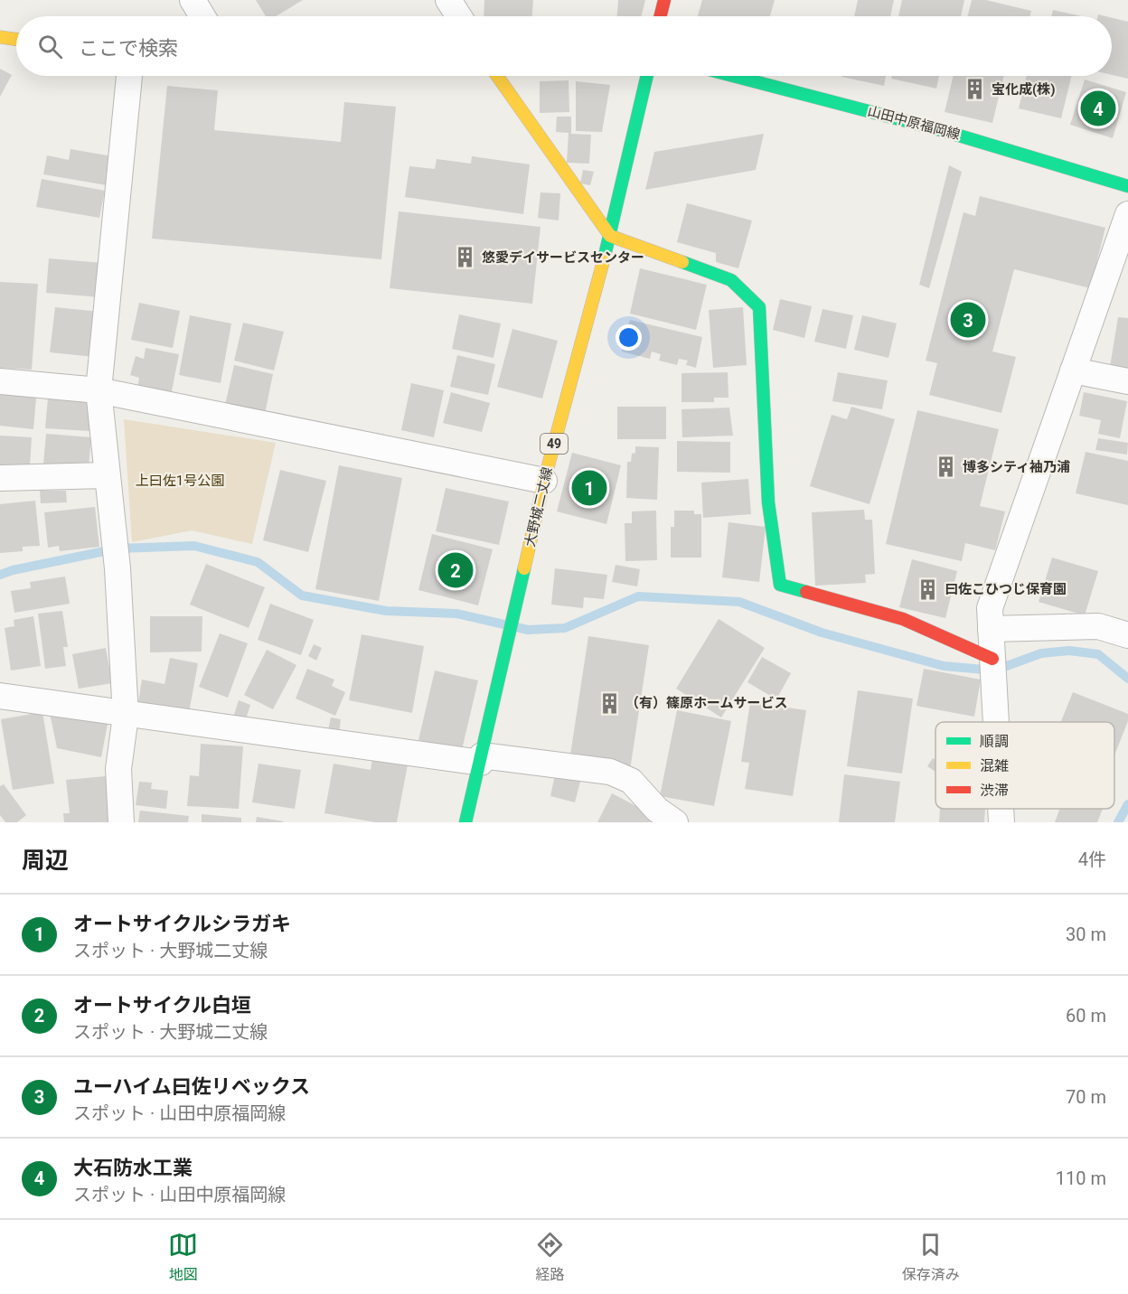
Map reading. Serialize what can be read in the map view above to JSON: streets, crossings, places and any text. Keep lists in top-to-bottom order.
{
  "streets": {
    "main road": ["山田中原福岡線", "49", "大野城二丈線"]
  },
  "parks": ["上曰佐1号公園"],
  "places": {
    "building": [
      "宝化成(株)",
      "悠愛デイサービスセンター",
      "博多シティ袖乃浦",
      "曰佐こひつじ保育園",
      "（有）篠原ホームサービス"
    ]
  },
  "legend": ["順調", "混雑", "渋滞"],
  "page": {
    "search": "ここで検索",
    "pins": [
      "4",
      "3",
      "1",
      "2"
    ],
    "heading": ["周辺", "4件"],
    "list": [
      {
        "mark": "1",
        "name": "オートサイクルシラガキ",
        "note": "スポット · 大野城二丈線",
        "value": "30 m"
      },
      {
        "mark": "2",
        "name": "オートサイクル白垣",
        "note": "スポット · 大野城二丈線",
        "value": "60 m"
      },
      {
        "mark": "3",
        "name": "ユーハイム曰佐リベックス",
        "note": "スポット · 山田中原福岡線",
        "value": "70 m"
      },
      {
        "mark": "4",
        "name": "大石防水工業",
        "note": "スポット · 山田中原福岡線",
        "value": "110 m"
      }
    ],
    "nav": ["地図", "経路", "保存済み"]
  }
}
